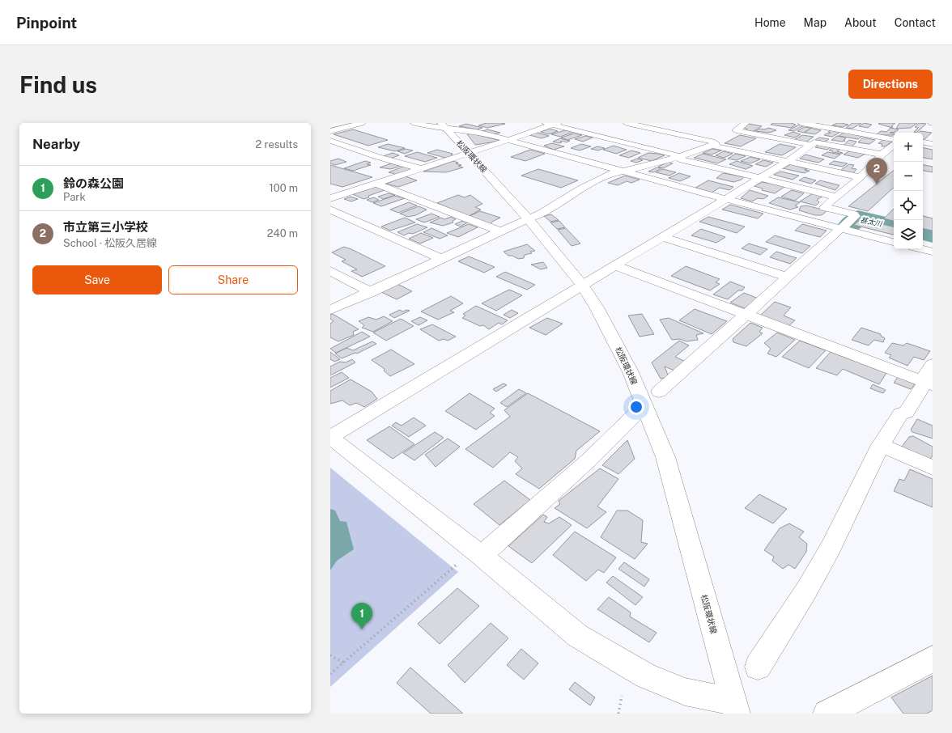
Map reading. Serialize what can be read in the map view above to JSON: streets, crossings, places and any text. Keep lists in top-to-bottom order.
{
  "streets": {
    "street": ["松阪環状線"]
  },
  "water": ["甚太川"],
  "page": {
    "header": "Pinpoint",
    "nav": [
      "Home",
      "Map",
      "About",
      "Contact"
    ],
    "buttons": [
      "Directions",
      ["Save", "Share"]
    ],
    "title": "Find us",
    "heading": ["Nearby", "2 results"],
    "map_buttons": ["+", "−"],
    "pins": ["2", "1"],
    "list": [
      {
        "mark": "1",
        "name": "鈴の森公園",
        "note": "Park",
        "value": "100 m"
      },
      {
        "mark": "2",
        "name": "市立第三小学校",
        "note": "School · 松阪久居線",
        "value": "240 m"
      }
    ]
  }
}
